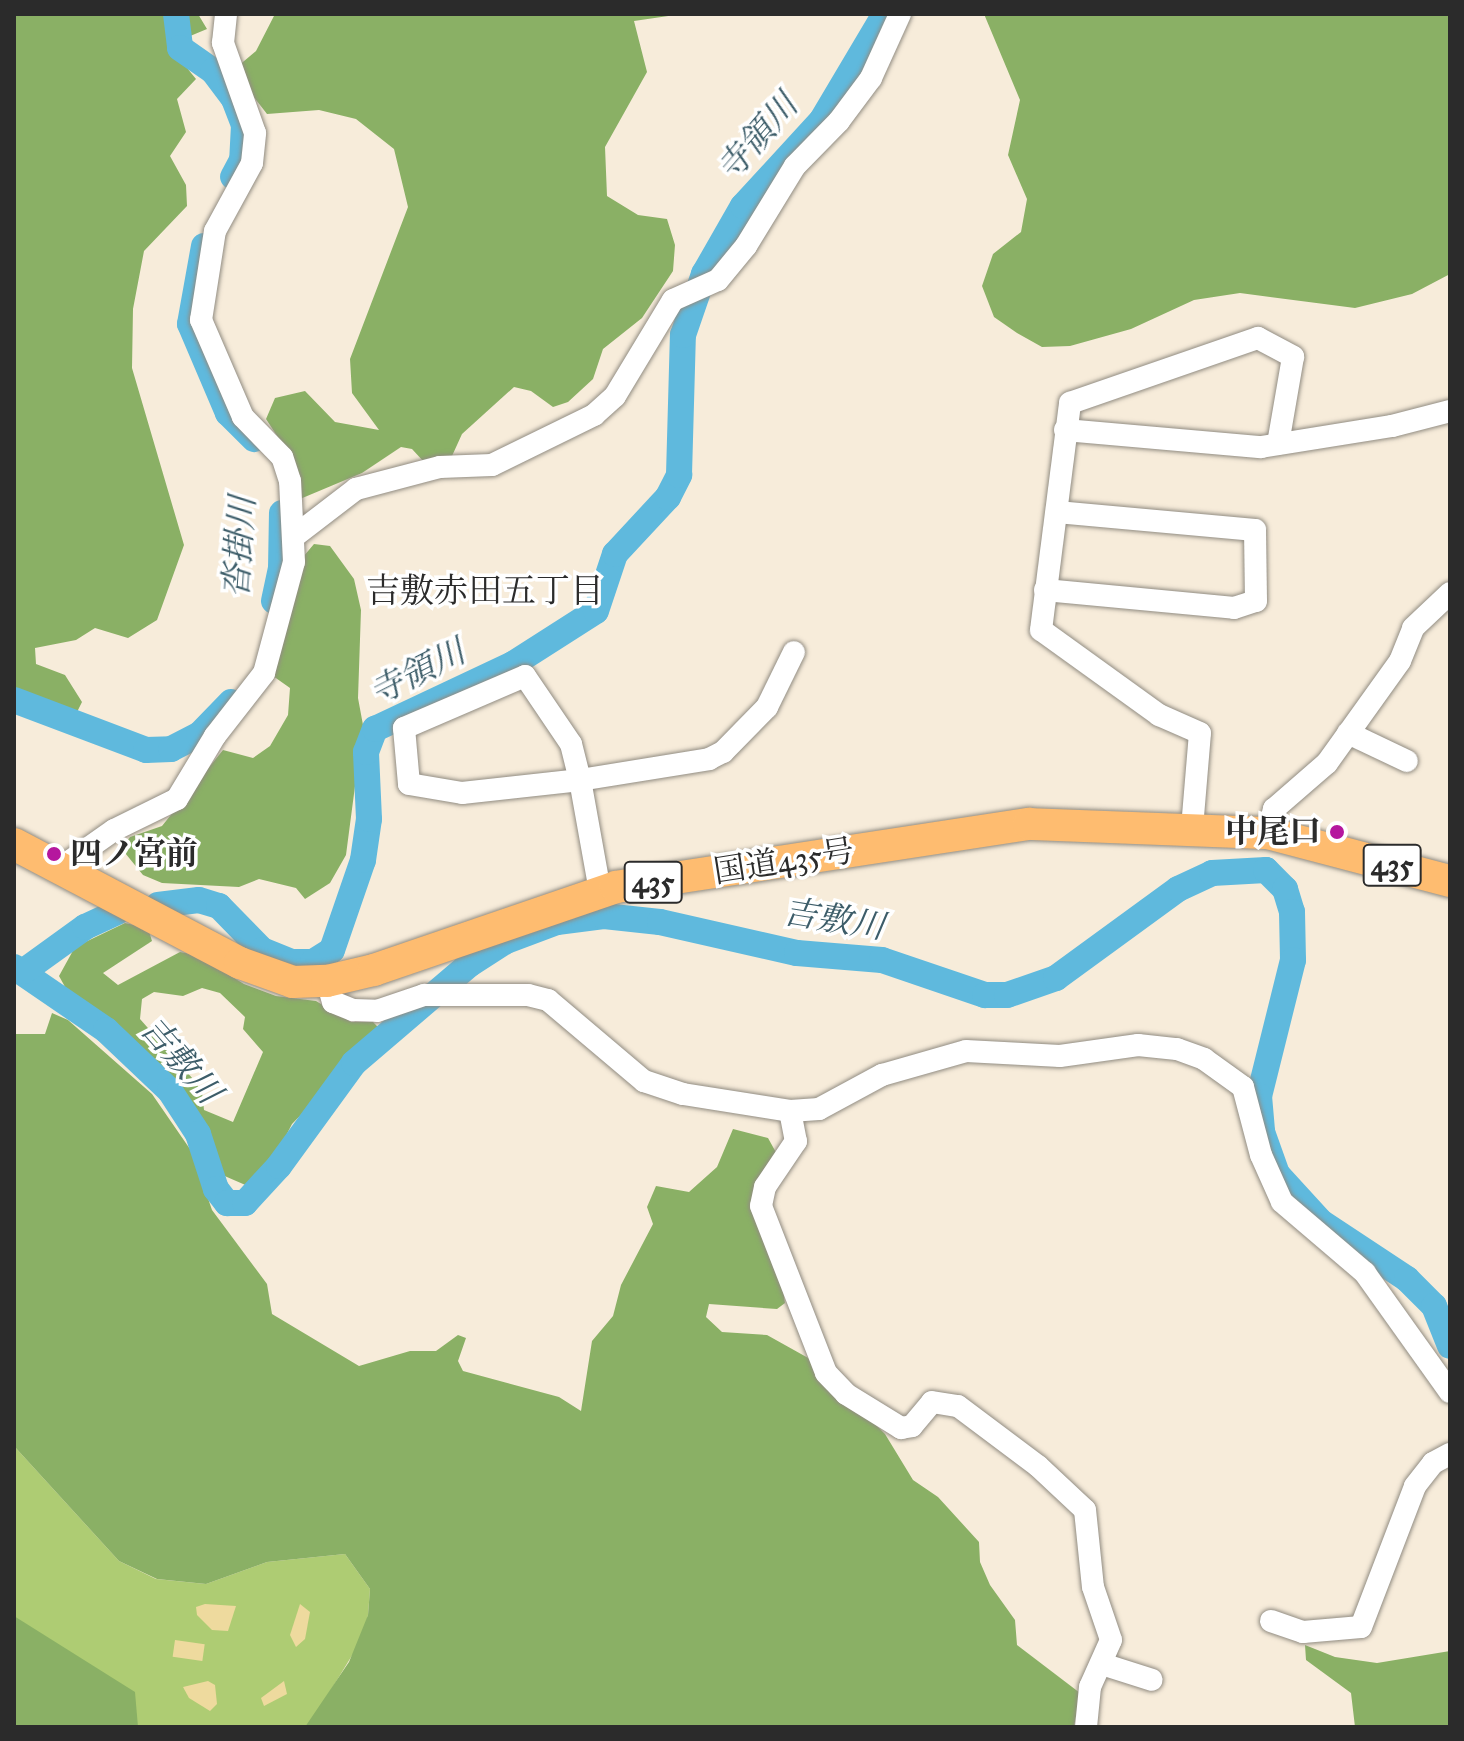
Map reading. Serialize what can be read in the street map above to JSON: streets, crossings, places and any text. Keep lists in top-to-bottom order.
{
  "streets": {
    "highway": ["国道435号", "435"]
  },
  "districts": ["吉敷赤田五丁目"],
  "water": ["寺領川", "沓掛川", "吉敷川"],
  "places": ["中尾口", "四ノ宮前"]
}
